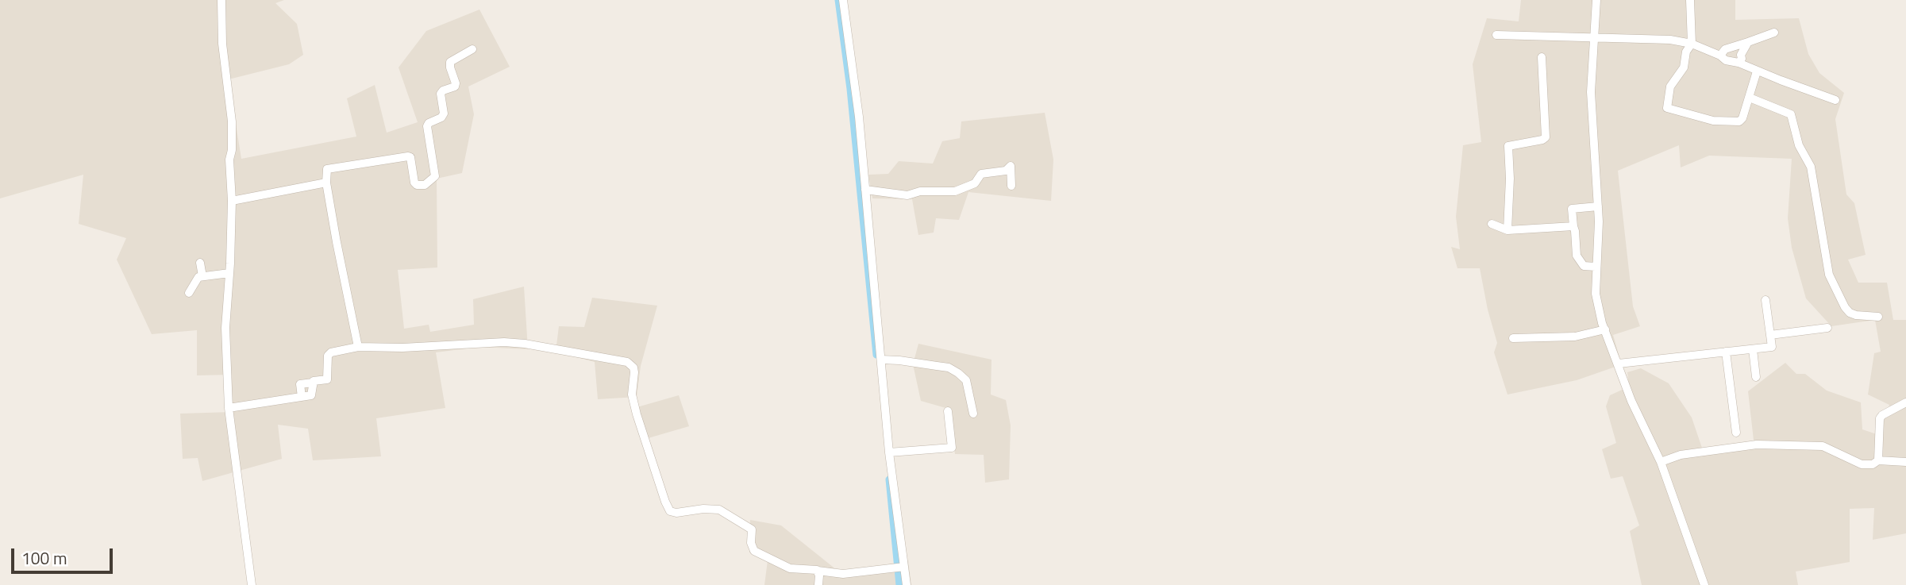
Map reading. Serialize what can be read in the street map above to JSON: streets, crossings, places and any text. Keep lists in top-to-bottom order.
{
  "scale_bar": "100 m"
}
